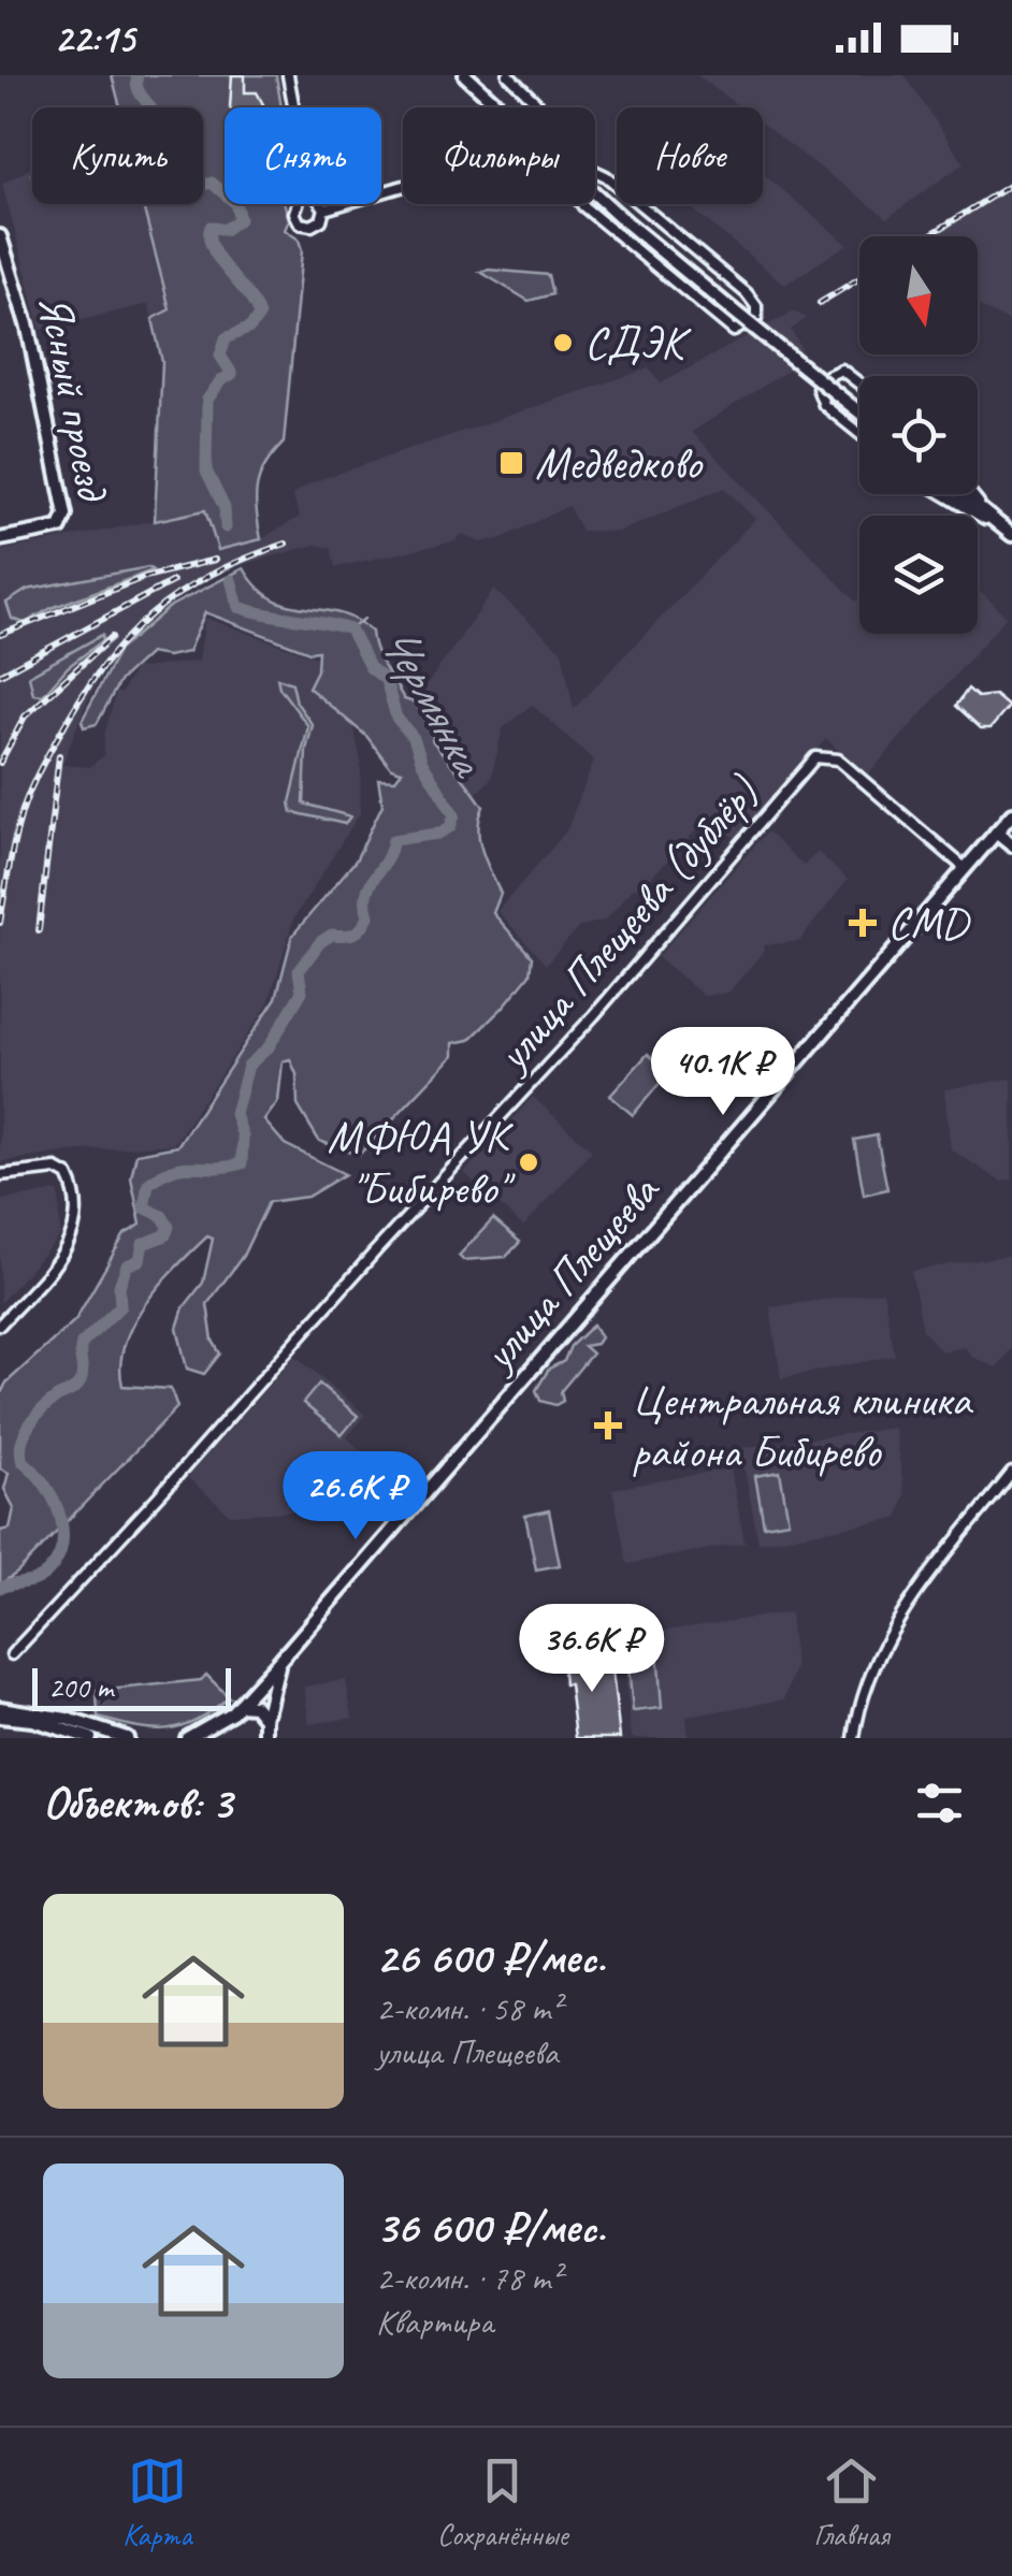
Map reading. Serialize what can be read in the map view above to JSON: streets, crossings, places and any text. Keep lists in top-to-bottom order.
{
  "streets": {
    "main road": ["Ясный проезд", "улица Плещеева"],
    "street": ["улица Плещеева (дублёр)"]
  },
  "crossings": [
    ["улица Плещеева (дублёр)", "улица Плещеева"]
  ],
  "water": ["Чермянка"],
  "places": {
    "other": ["СДЭК", "МФЮА УК \"Бибирево\""],
    "transit": ["Медведково"],
    "health": ["CMD", "Центральная клиника района Бибирево"]
  },
  "scale_bar": "200 m",
  "north": "bottom",
  "page": {
    "status": "22:15",
    "chip": [
      "Купить",
      "Снять",
      "Фильтры",
      "Новое"
    ],
    "price": ["40.1K ₽", "26.6K ₽", "36.6K ₽"],
    "scale": "200 m",
    "heading": "Объектов: 3",
    "list": [
      {
        "name": "26 600 ₽/мес.",
        "note": "2-комн. · 58 m² · улица Плещеева"
      },
      {
        "name": "36 600 ₽/мес.",
        "note": "2-комн. · 78 m² · Квартира"
      }
    ],
    "tabs": ["Карта", "Сохранённые", "Главная"]
  }
}
